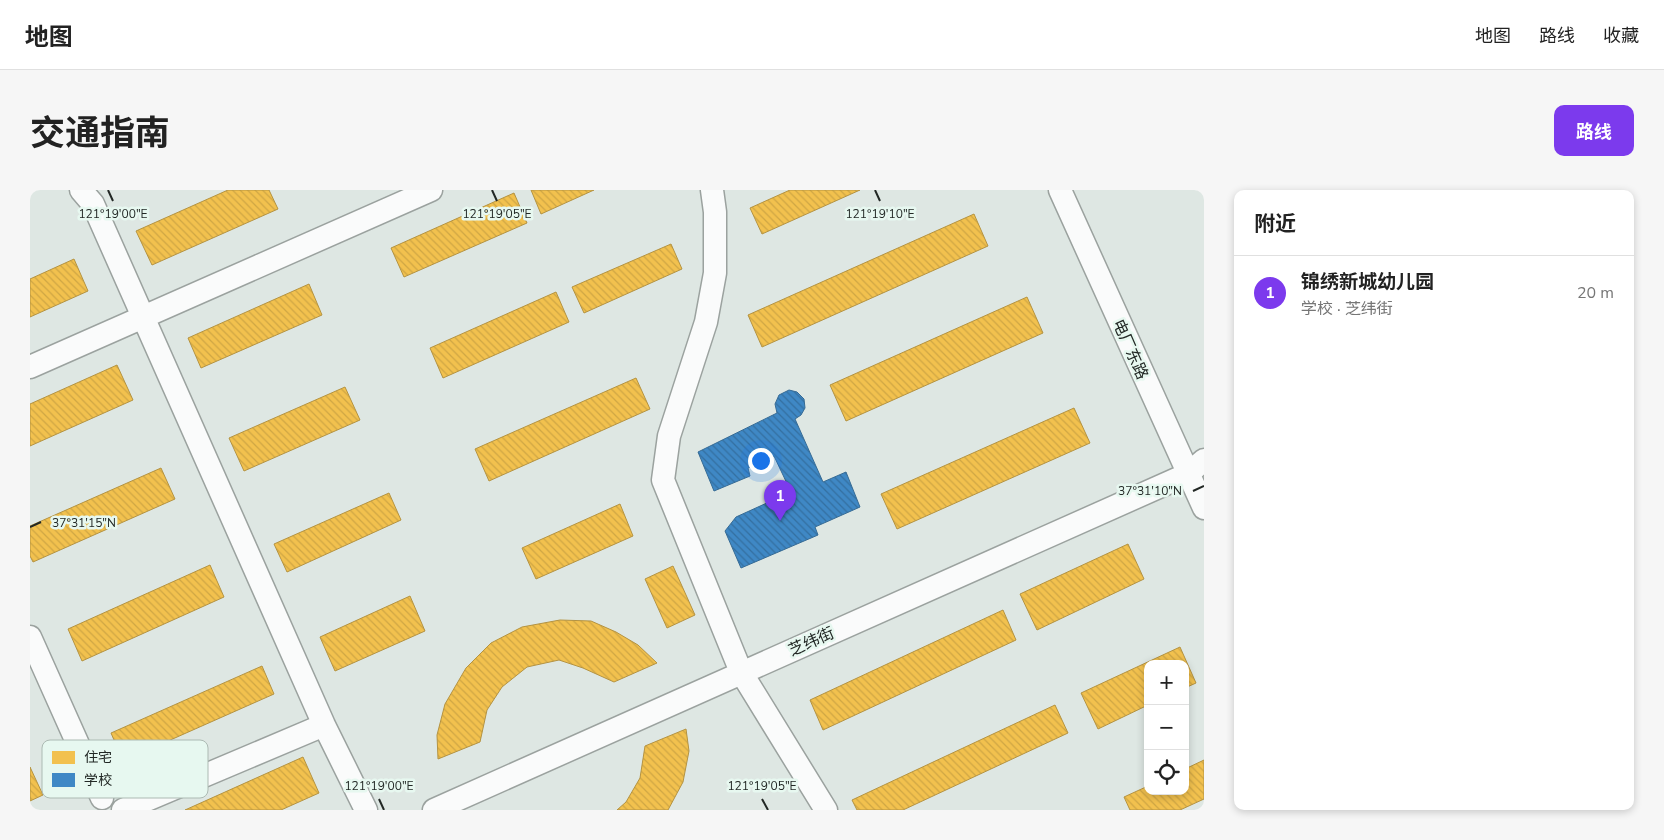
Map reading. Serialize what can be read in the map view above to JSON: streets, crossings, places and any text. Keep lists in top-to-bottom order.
{
  "streets": {
    "street": ["电厂东路", "芝纬街"]
  },
  "crossings": [
    ["电厂东路", "芝纬街"]
  ],
  "legend": ["住宅", "学校"],
  "page": {
    "header": "地图",
    "nav": ["地图", "路线", "收藏"],
    "title": "交通指南",
    "buttons": "路线",
    "heading": "附近",
    "list": [
      {
        "mark": "1",
        "name": "锦绣新城幼儿园",
        "note": "学校 · 芝纬街",
        "value": "20 m"
      }
    ],
    "pins": "1",
    "map_buttons": ["+", "−"]
  },
  "coordinates": [
    "121°19'00\"E",
    "121°19'05\"E",
    "121°19'10\"E",
    "37°31'10\"N",
    "37°31'15\"N"
  ]
}
